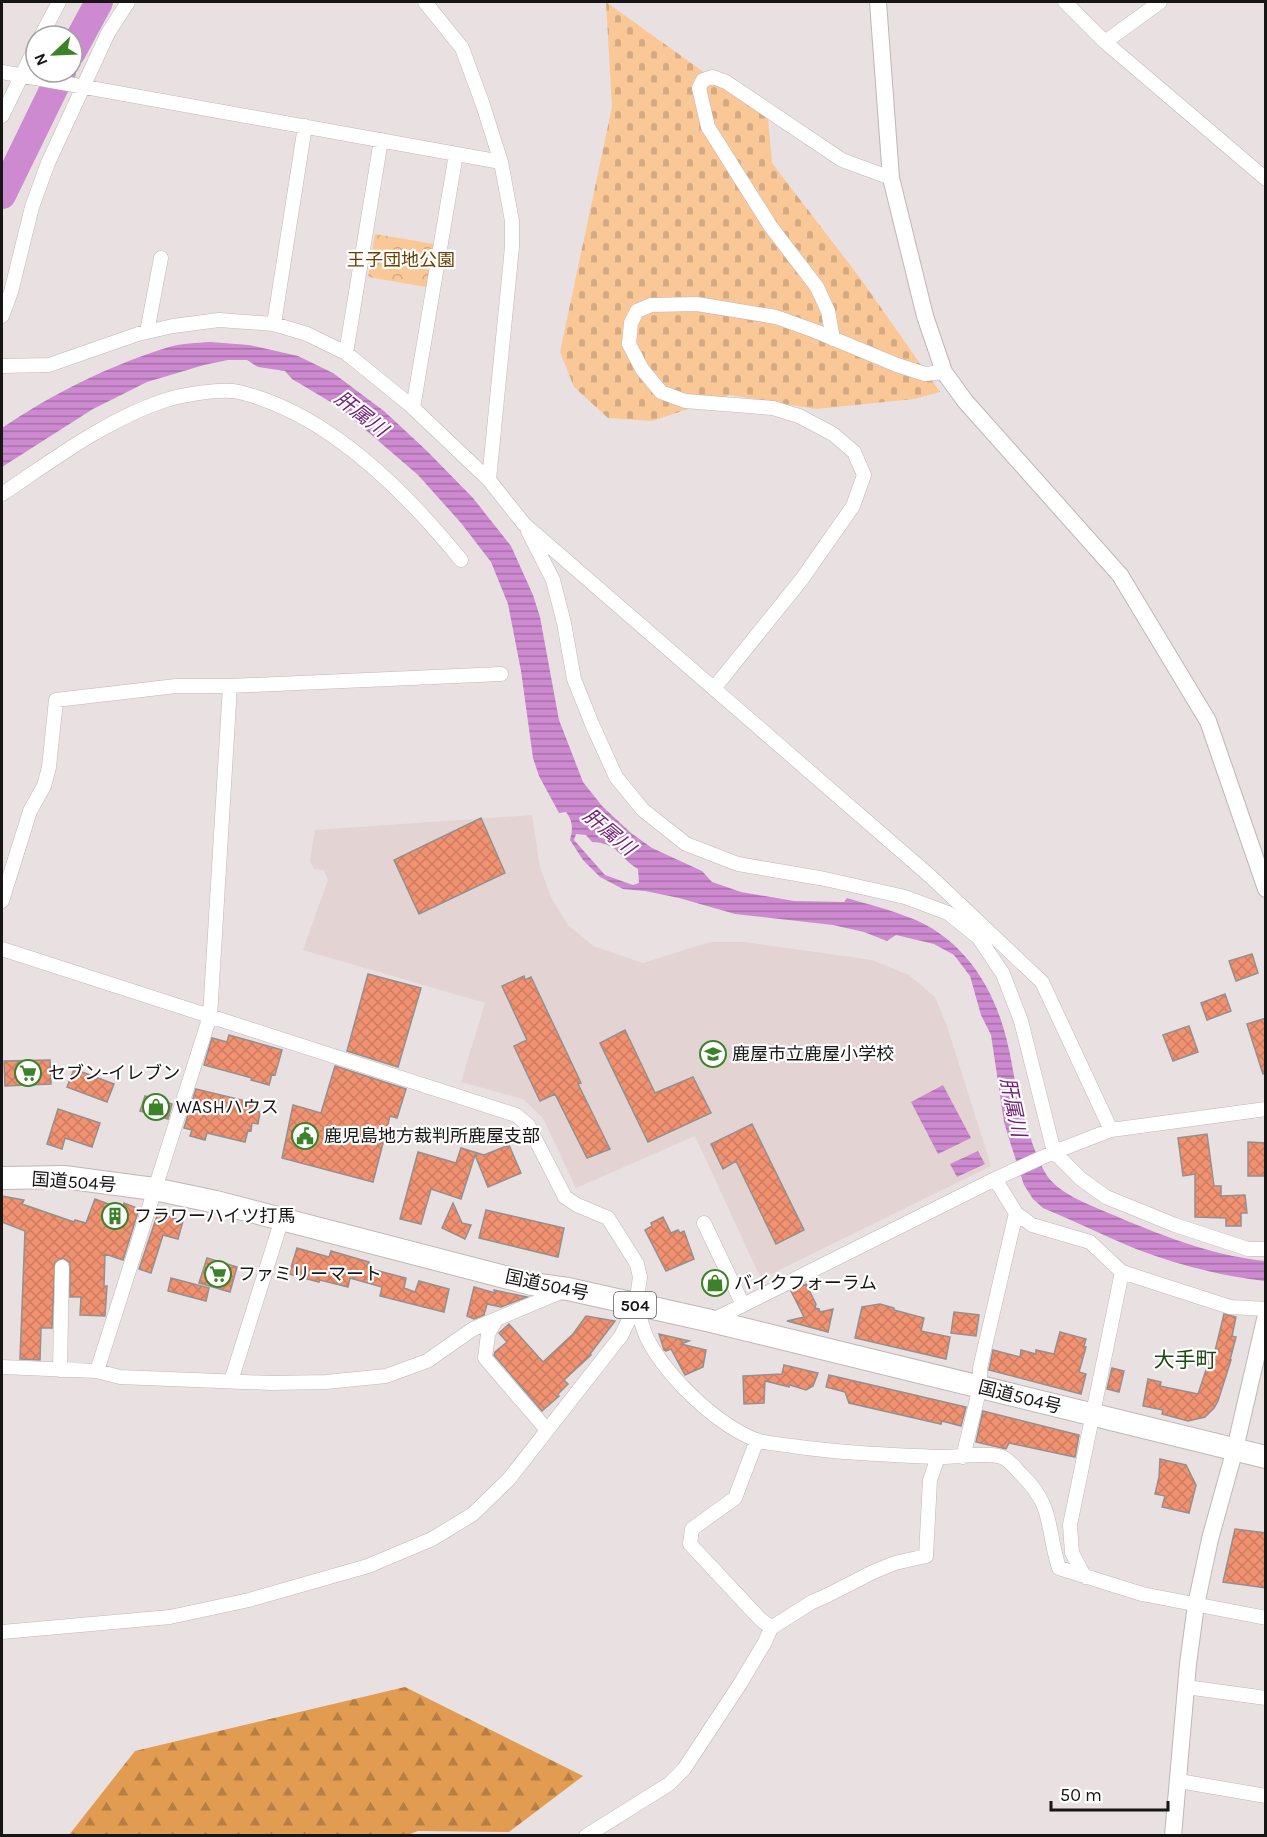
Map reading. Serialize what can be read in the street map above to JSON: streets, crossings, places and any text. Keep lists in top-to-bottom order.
{
  "streets": {
    "highway": ["国道504号", "504"]
  },
  "districts": ["大手町"],
  "water": ["肝属川"],
  "parks": ["王子団地公園"],
  "places": {
    "school or university": ["鹿屋市立鹿屋小学校"],
    "supermarket": ["セブン-イレブン", "ファミリーマート"],
    "shop": ["WASHハウス", "バイクフォーラム"],
    "public building": ["鹿児島地方裁判所鹿屋支部"],
    "building": ["フラワーハイツ打馬"]
  },
  "scale_bar": "50 m",
  "north": "bottom left"
}
